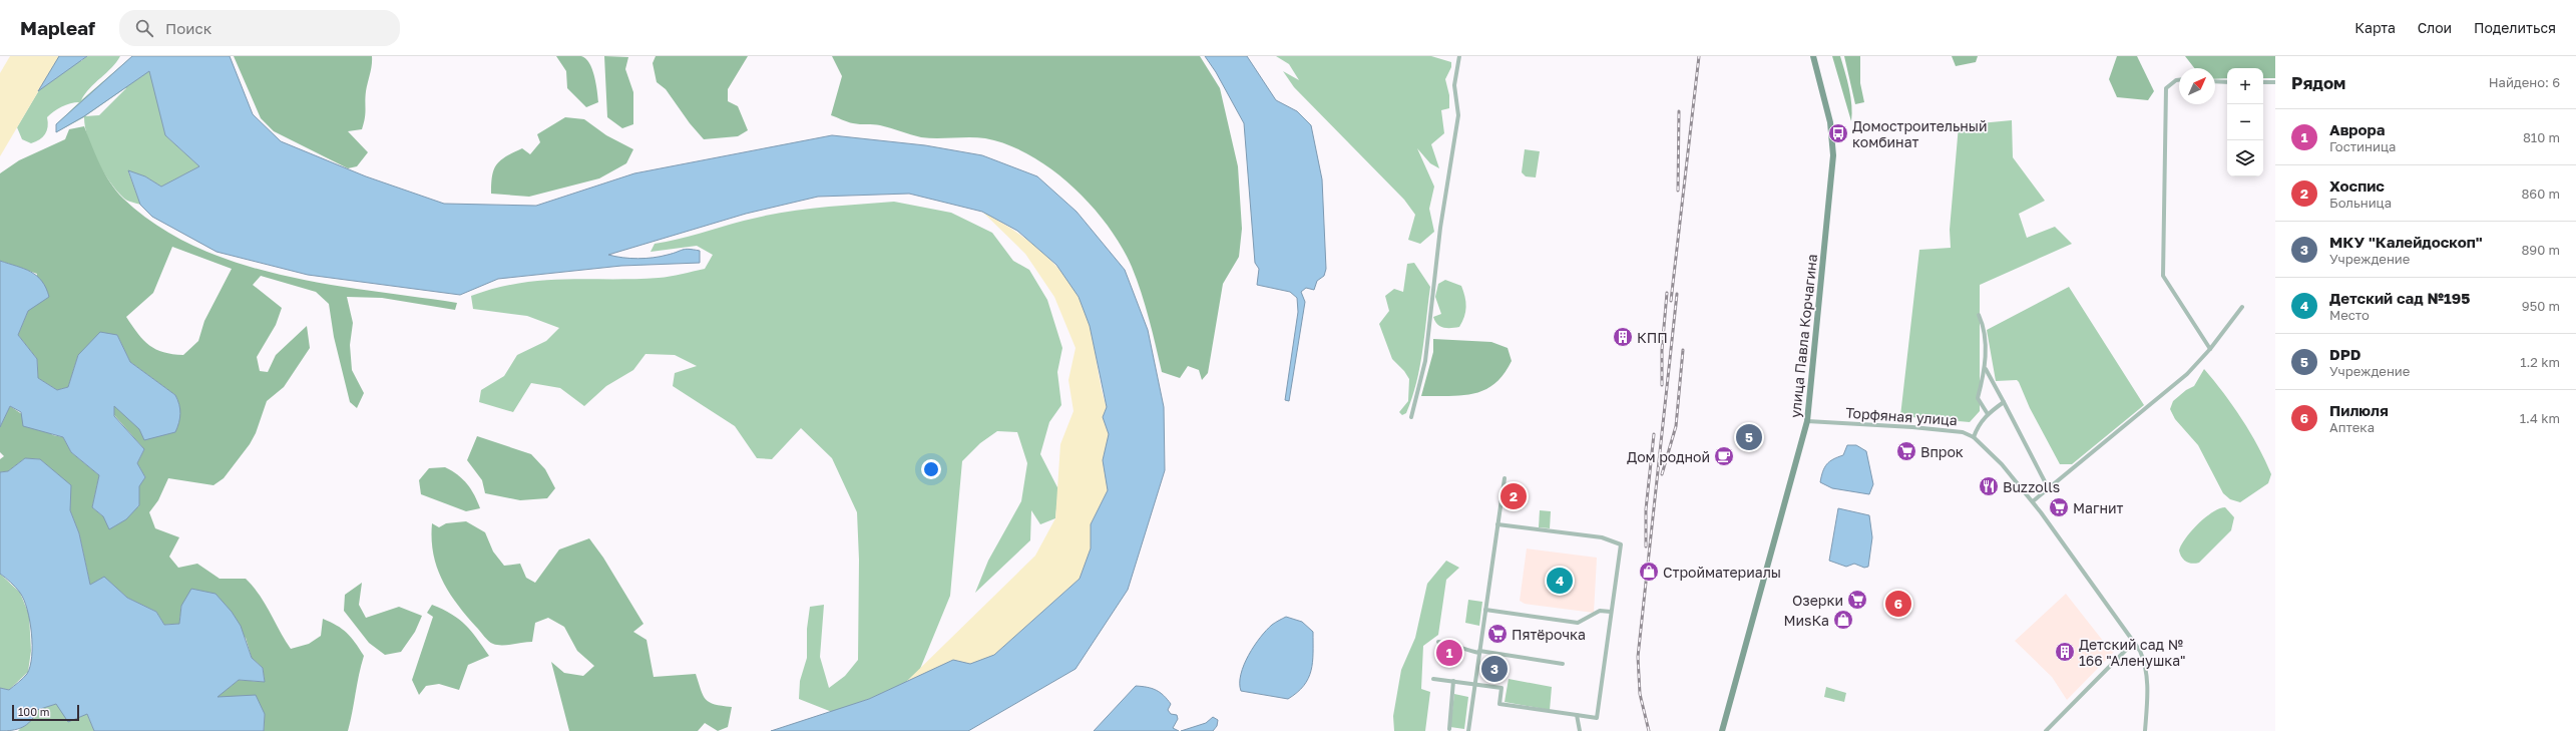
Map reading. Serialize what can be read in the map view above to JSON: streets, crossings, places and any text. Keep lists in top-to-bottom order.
{
  "streets": {
    "main road": ["улица Павла Корчагина"],
    "street": ["Торфяная улица"]
  },
  "crossings": [
    ["улица Павла Корчагина", "Торфяная улица"]
  ],
  "places": {
    "bus stop": ["Домостроительный комбинат"],
    "building": ["КПП", "Детский сад № 166 \"Аленушка\""],
    "supermarket": [
      "Впрок",
      "Магнит",
      "Озерки",
      "Пятёрочка"
    ],
    "cafe": ["Дом родной"],
    "restaurant": ["Buzzolls"],
    "shop": ["Стройматериалы", "МиsКа"]
  },
  "scale_bar": "100 m",
  "north": "top right",
  "page": {
    "header": "Mapleaf",
    "search": "Поиск",
    "nav": ["Карта", "Слои", "Поделиться"],
    "heading": ["Рядом", "Найдено: 6"],
    "map_buttons": ["+", "−"],
    "list": [
      {
        "mark": "1",
        "name": "Аврора",
        "note": "Гостиница",
        "value": "810 m"
      },
      {
        "mark": "2",
        "name": "Хоспис",
        "note": "Больница",
        "value": "860 m"
      },
      {
        "mark": "3",
        "name": "МКУ \"Калейдоскоп\"",
        "note": "Учреждение",
        "value": "890 m"
      },
      {
        "mark": "4",
        "name": "Детский сад №195",
        "note": "Место",
        "value": "950 m"
      },
      {
        "mark": "5",
        "name": "DPD",
        "note": "Учреждение",
        "value": "1.2 km"
      },
      {
        "mark": "6",
        "name": "Пилюля",
        "note": "Аптека",
        "value": "1.4 km"
      }
    ],
    "pins": [
      "5",
      "2",
      "4",
      "6",
      "1",
      "3"
    ],
    "scale": "100 m"
  }
}
